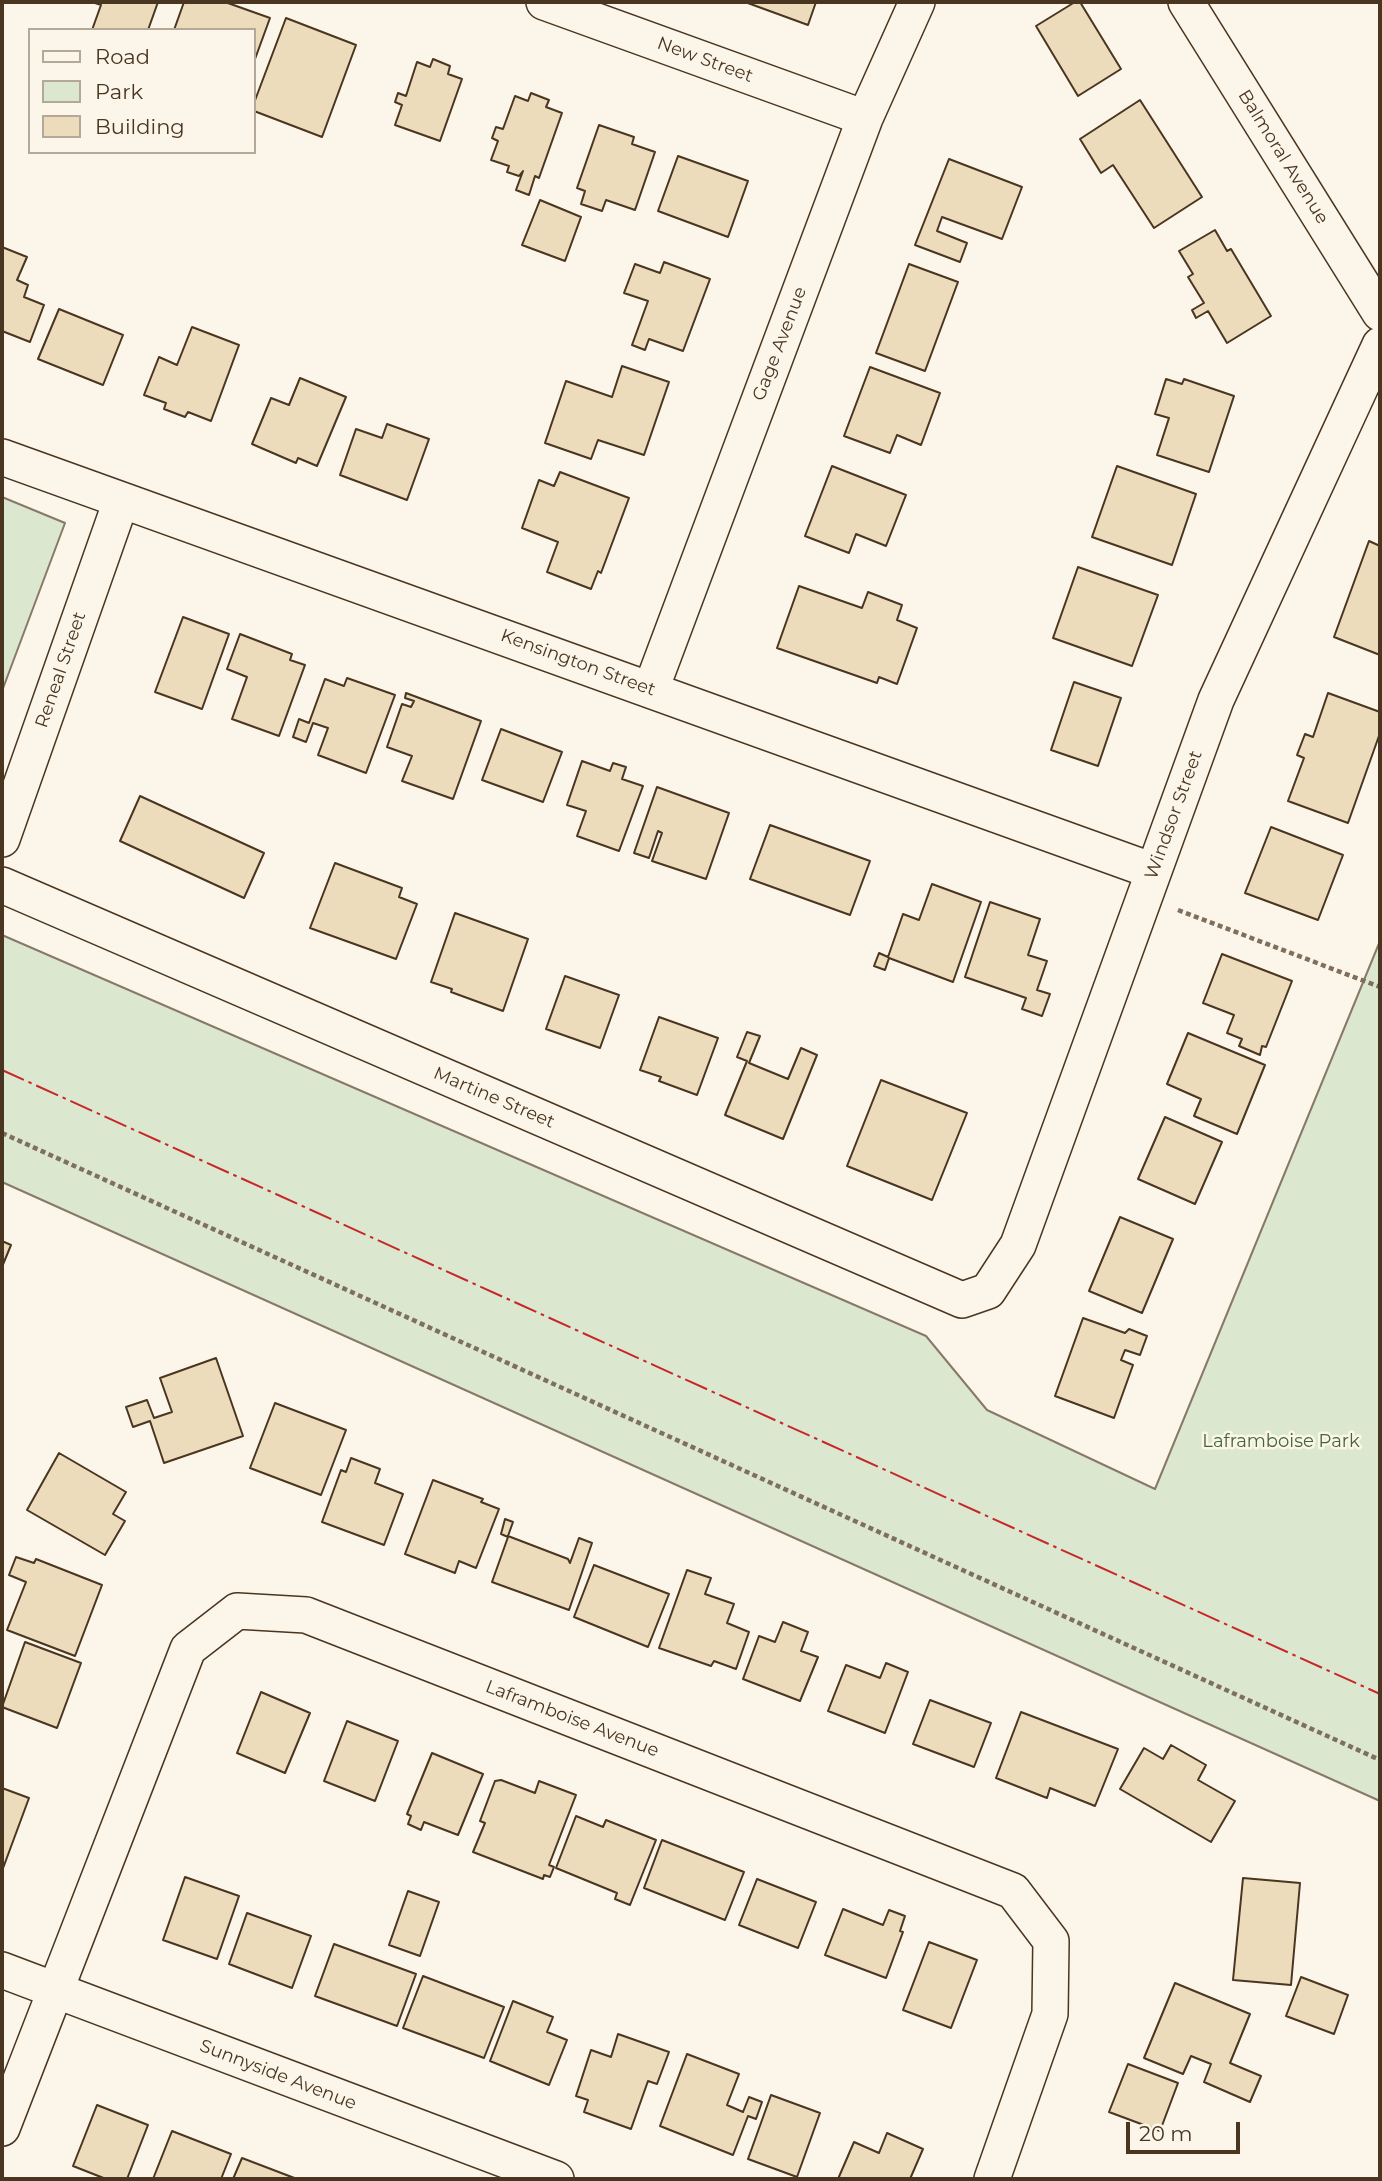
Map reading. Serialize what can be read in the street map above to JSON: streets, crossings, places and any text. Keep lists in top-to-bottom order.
{
  "streets": {
    "street": [
      "New Street",
      "Balmoral Avenue",
      "Gage Avenue",
      "Kensington Street",
      "Reneal Street",
      "Windsor Street",
      "Martine Street",
      "Laframboise Avenue",
      "Sunnyside Avenue"
    ]
  },
  "crossings": [
    ["New Street", "Gage Avenue"],
    ["Gage Avenue", "Kensington Street"],
    ["Kensington Street", "Reneal Street"],
    ["Kensington Street", "Windsor Street"],
    ["Windsor Street", "Martine Street"],
    ["Laframboise Avenue", "Sunnyside Avenue"]
  ],
  "parks": ["Laframboise Park"],
  "legend": ["Road", "Park", "Building"],
  "scale_bar": "20 m"
}
